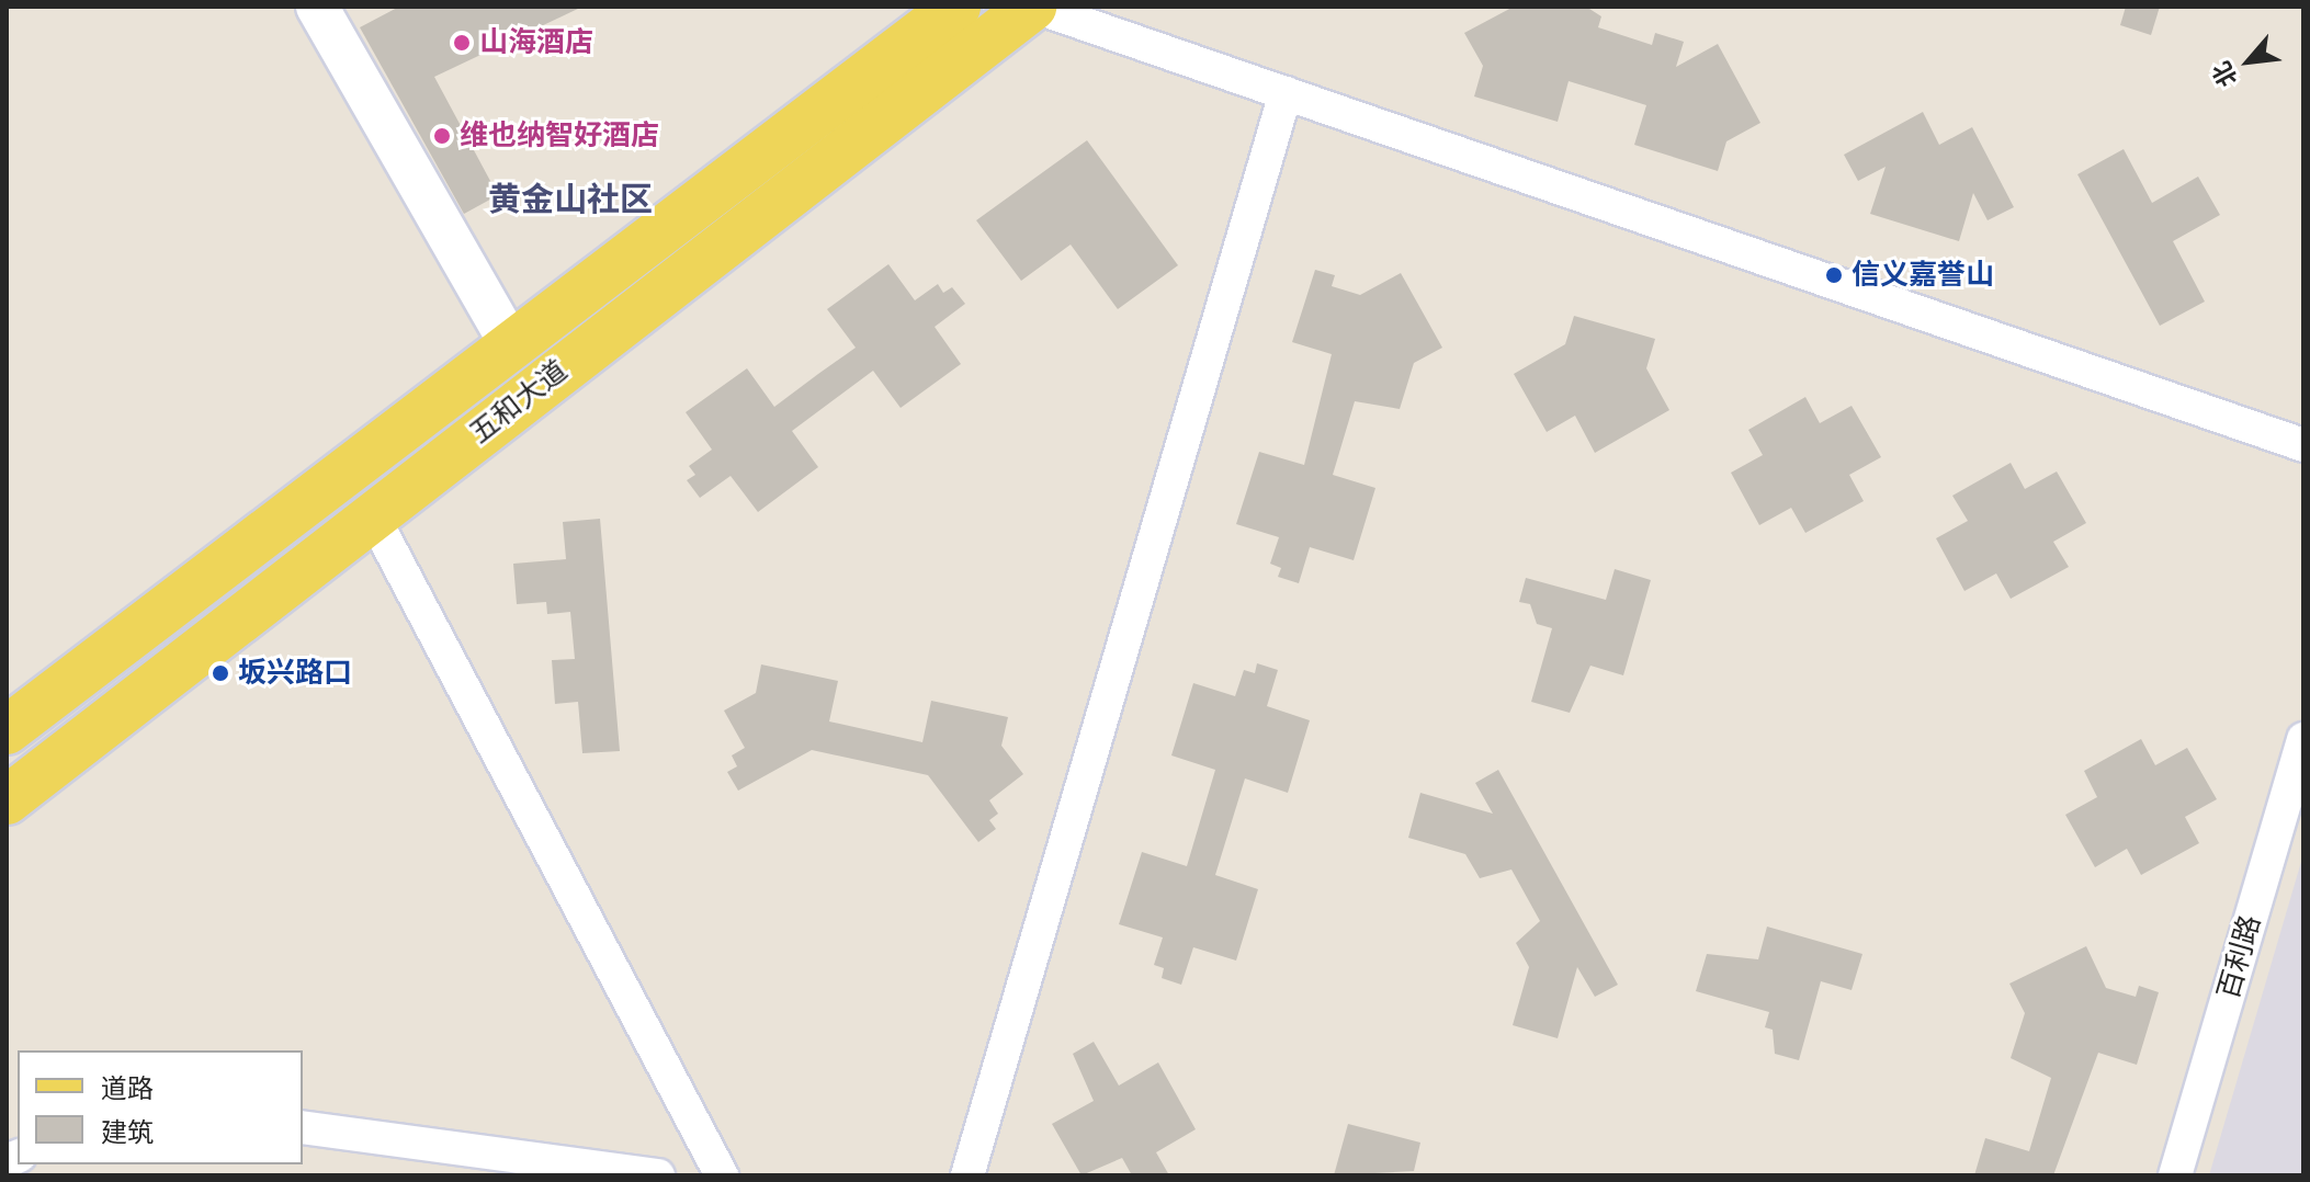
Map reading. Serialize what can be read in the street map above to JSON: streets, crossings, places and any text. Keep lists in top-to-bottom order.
{
  "streets": {
    "main road": ["五和大道"],
    "street": ["百利路"]
  },
  "districts": ["黄金山社区"],
  "places": [
    "山海酒店",
    "维也纳智好酒店",
    "信义嘉誉山",
    "坂兴路口"
  ],
  "legend": ["道路", "建筑"],
  "north": "bottom left"
}
